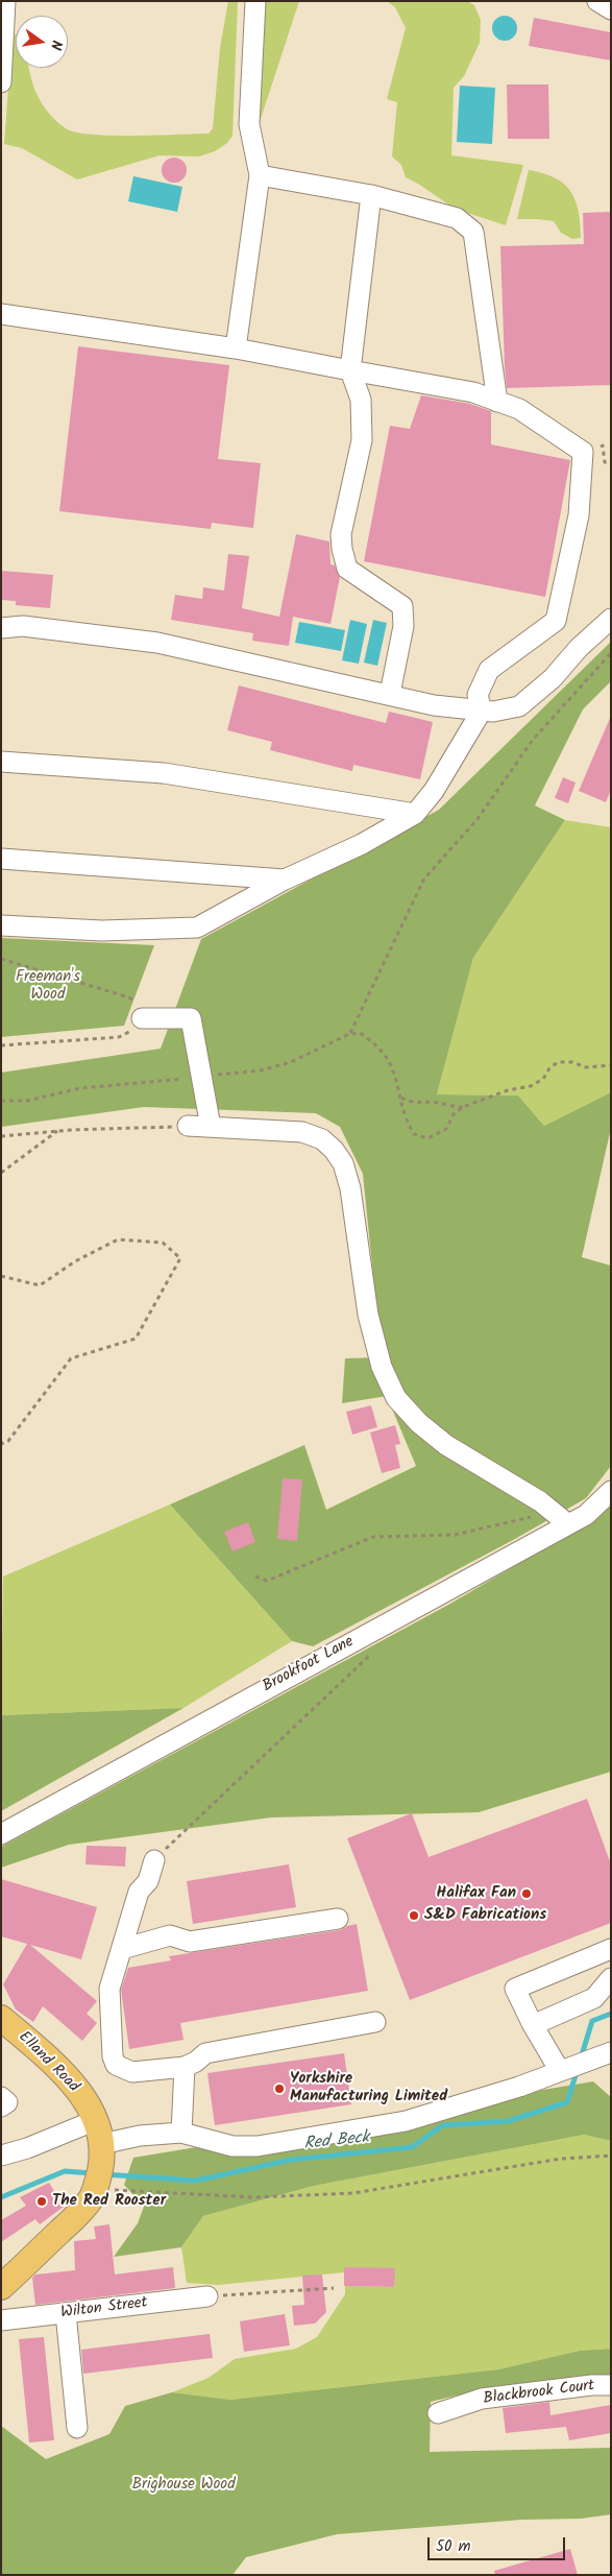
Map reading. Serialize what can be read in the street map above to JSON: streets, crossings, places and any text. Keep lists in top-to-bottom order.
{
  "streets": {
    "main road": ["Elland Road"],
    "street": ["Brookfoot Lane", "Wilton Street", "Blackbrook Court"]
  },
  "water": ["Red Beck"],
  "parks": ["Freeman's Wood", "Brighouse Wood"],
  "places": [
    "Halifax Fan",
    "S&D Fabrications",
    "Yorkshire Manufacturing Limited",
    "The Red Rooster"
  ],
  "scale_bar": "50 m",
  "north": "right"
}
